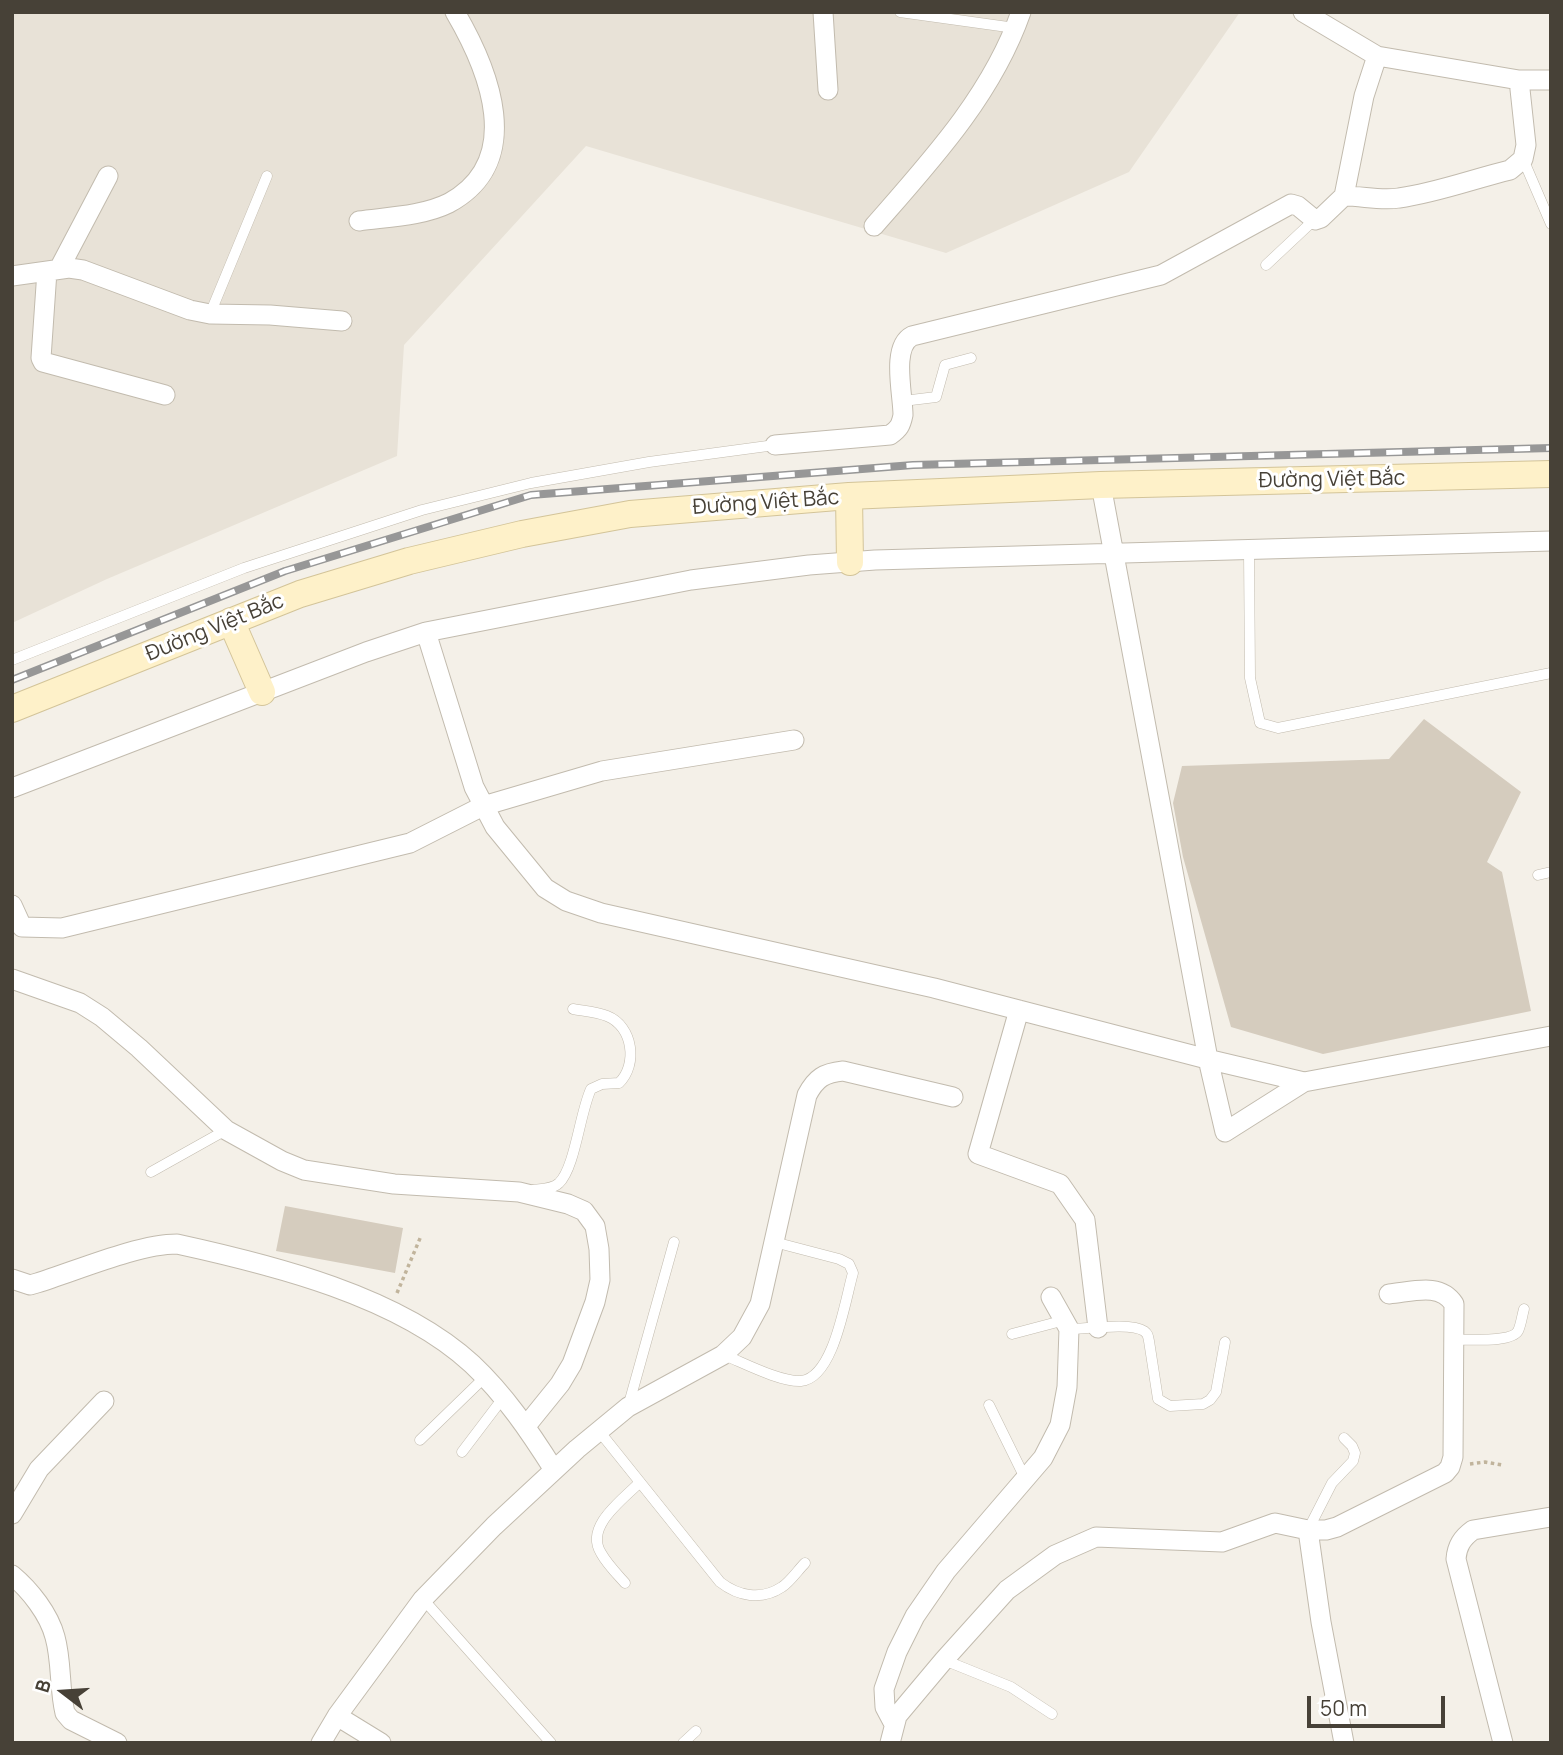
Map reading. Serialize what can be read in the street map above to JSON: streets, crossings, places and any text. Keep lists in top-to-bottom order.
{
  "streets": {
    "main road": ["Đường Việt Bắc"]
  },
  "scale_bar": "50 m",
  "north": "left"
}
